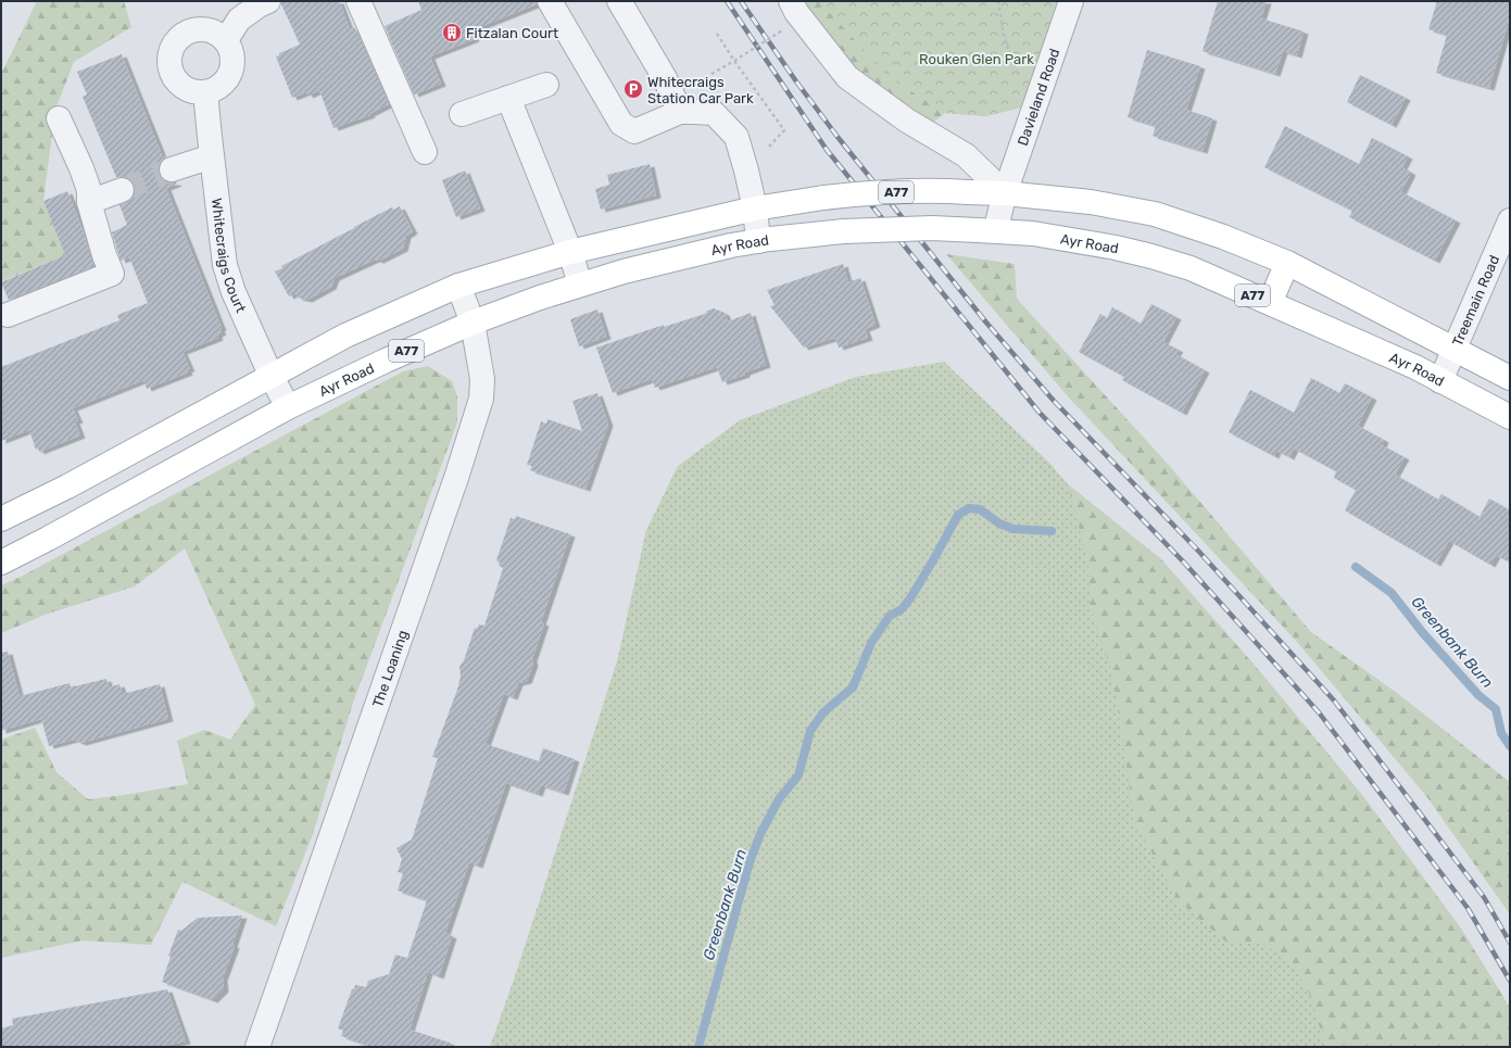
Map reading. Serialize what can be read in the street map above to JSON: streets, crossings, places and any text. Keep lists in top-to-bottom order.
{
  "streets": {
    "main road": ["A77", "Ayr Road"],
    "street": [
      "Davieland Road",
      "Whitecraigs Court",
      "Treemain Road",
      "The Loaning"
    ]
  },
  "crossings": [
    ["Davieland Road", "A77"],
    ["Davieland Road", "Ayr Road"],
    ["A77", "Whitecraigs Court"],
    ["A77", "Treemain Road"],
    ["A77", "The Loaning"],
    ["Ayr Road", "Whitecraigs Court"],
    ["Ayr Road", "Treemain Road"],
    ["Ayr Road", "The Loaning"]
  ],
  "water": ["Greenbank Burn"],
  "parks": ["Rouken Glen Park"],
  "places": {
    "building": ["Fitzalan Court"],
    "parking": ["Whitecraigs Station Car Park"]
  }
}
